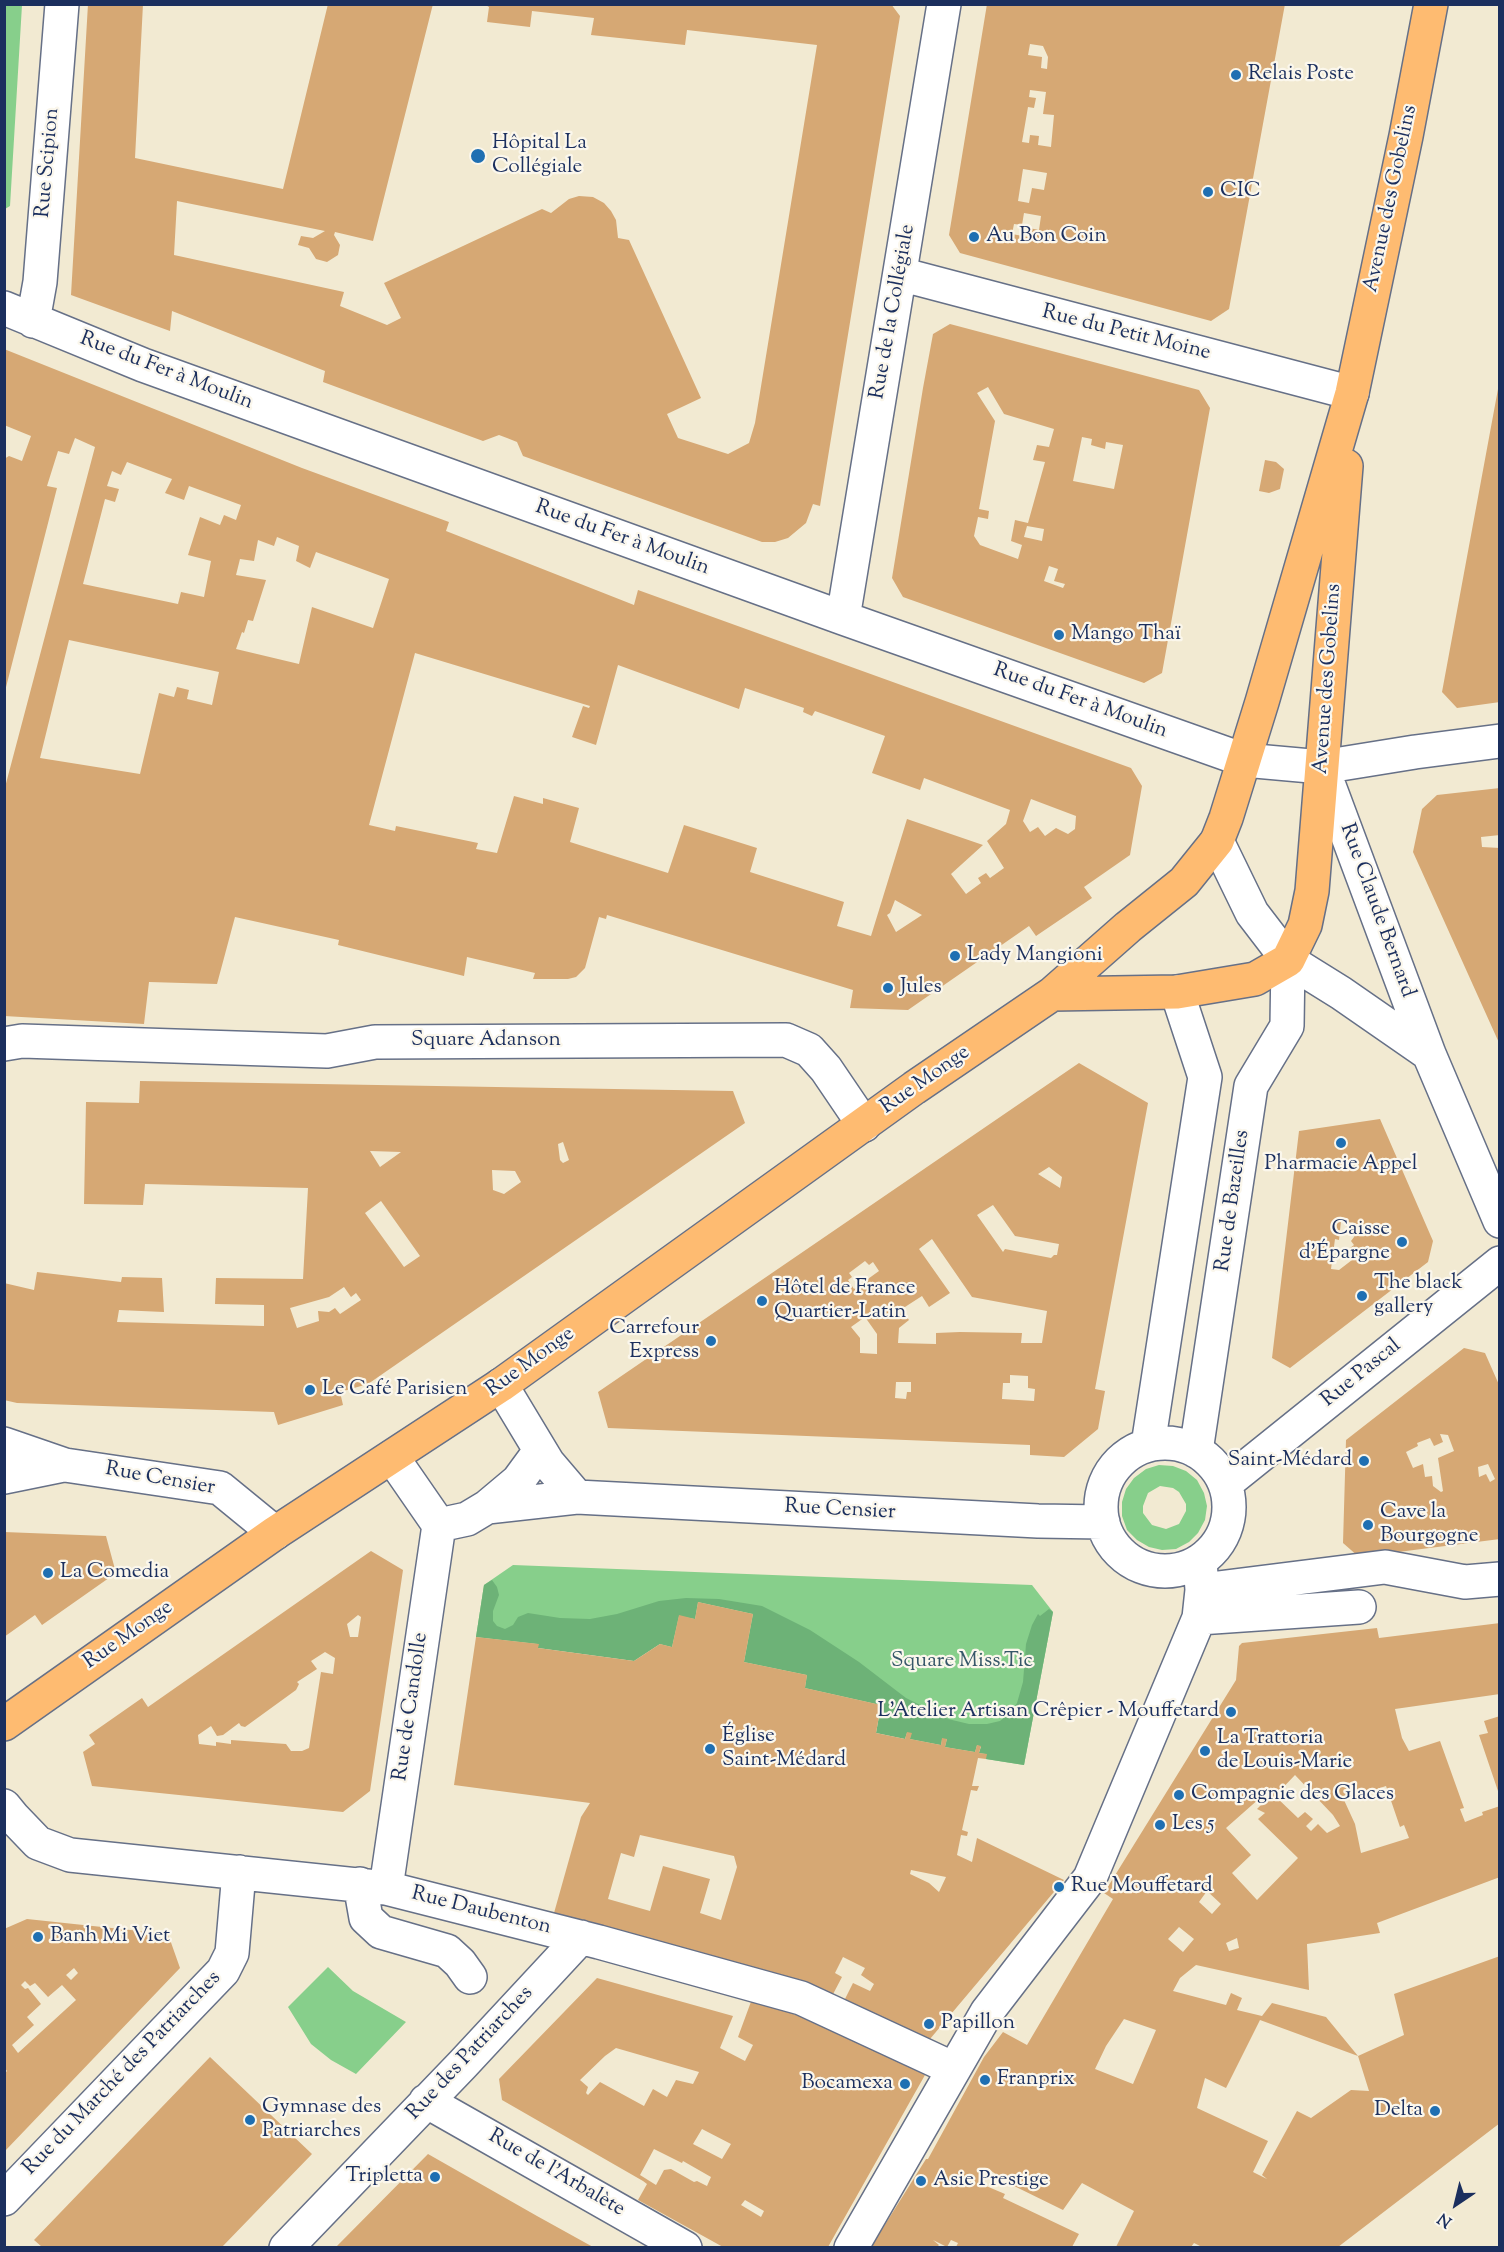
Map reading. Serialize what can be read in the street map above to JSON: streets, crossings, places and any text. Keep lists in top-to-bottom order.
{
  "streets": {
    "main road": ["Avenue des Gobelins", "Rue Monge"],
    "street": [
      "Rue Scipion",
      "Rue de la Collégiale",
      "Rue du Petit Moine",
      "Rue du Fer à Moulin",
      "Rue Claude Bernard",
      "Square Adanson",
      "Rue de Bazeilles",
      "Rue Pascal",
      "Rue Censier",
      "Rue de Candolle",
      "Rue Daubenton",
      "Rue des Patriarches",
      "Rue du Marché des Patriarches",
      "Rue de l'Arbalète"
    ]
  },
  "crossings": [
    ["Rue Scipion", "Rue du Fer à Moulin"],
    ["Avenue des Gobelins", "Rue du Petit Moine"],
    ["Avenue des Gobelins", "Rue du Fer à Moulin"],
    ["Avenue des Gobelins", "Rue Claude Bernard"],
    ["Avenue des Gobelins", "Rue Monge"],
    ["Avenue des Gobelins", "Rue de Bazeilles"],
    ["Rue de la Collégiale", "Rue du Petit Moine"],
    ["Rue de la Collégiale", "Rue du Fer à Moulin"],
    ["Rue du Fer à Moulin", "Rue Claude Bernard"],
    ["Rue Claude Bernard", "Rue de Bazeilles"],
    ["Square Adanson", "Rue Monge"],
    ["Rue Monge", "Rue Censier"],
    ["Rue de Bazeilles", "Rue Pascal"],
    ["Rue de Bazeilles", "Rue Censier"],
    ["Rue Pascal", "Rue Censier"],
    ["Rue Censier", "Rue de Candolle"],
    ["Rue de Candolle", "Rue Daubenton"],
    ["Rue Daubenton", "Rue des Patriarches"],
    ["Rue Daubenton", "Rue du Marché des Patriarches"],
    ["Rue des Patriarches", "Rue de l'Arbalète"]
  ],
  "parks": ["Square Miss.Tic"],
  "places": [
    "Relais Poste",
    "Hôpital La Collégiale",
    "CIC",
    "Au Bon Coin",
    "Mango Thaï",
    "Lady Mangioni",
    "Jules",
    "Pharmacie Appel",
    "Caisse d'Épargne",
    "The black gallery",
    "Hôtel de France Quartier-Latin",
    "Carrefour Express",
    "Le Café Parisien",
    "Saint-Médard",
    "Cave la Bourgogne",
    "La Comedia",
    "L'Atelier Artisan Crêpier - Mouffetard",
    "Église Saint-Médard",
    "La Trattoria de Louis-Marie",
    "Compagnie des Glaces",
    "Les 5",
    "Rue Mouffetard",
    "Banh Mi Viet",
    "Papillon",
    "Franprix",
    "Bocamexa",
    "Delta",
    "Gymnase des Patriarches",
    "Tripletta",
    "Asie Prestige"
  ],
  "north": "bottom left"
}
